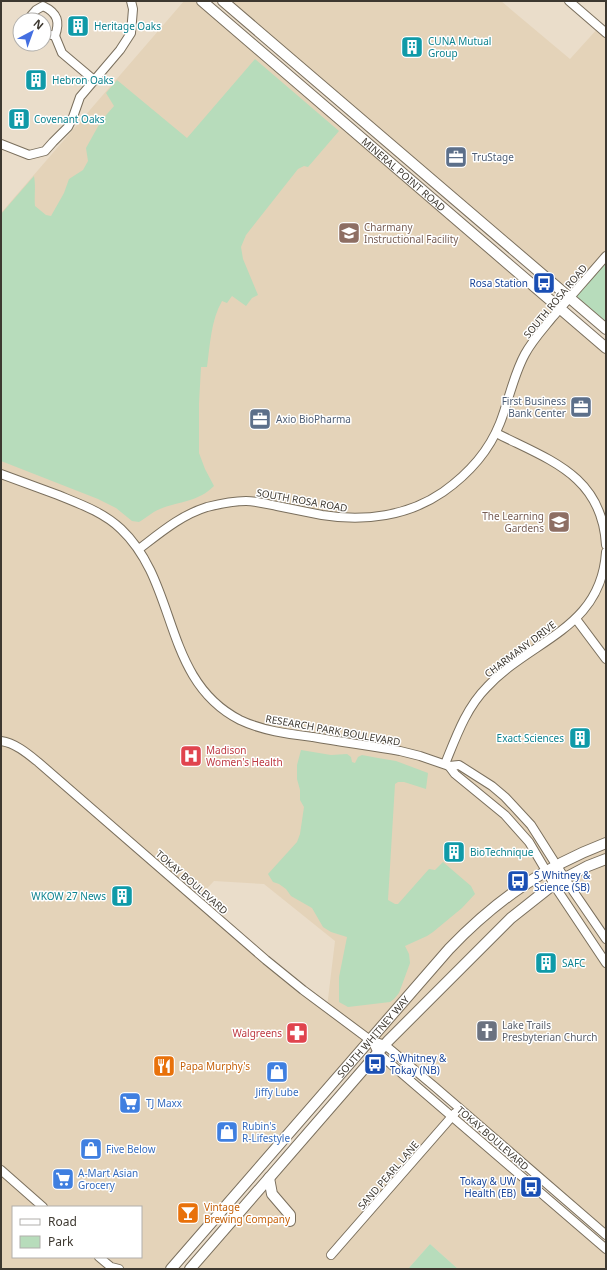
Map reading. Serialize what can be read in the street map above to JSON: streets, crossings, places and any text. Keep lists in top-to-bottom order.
{
  "streets": {
    "main road": ["MINERAL POINT ROAD", "SOUTH WHITNEY WAY"],
    "street": [
      "SOUTH ROSA ROAD",
      "CHARMANY DRIVE",
      "RESEARCH PARK BOULEVARD",
      "TOKAY BOULEVARD",
      "SAND PEARL LANE"
    ]
  },
  "crossings": [
    ["MINERAL POINT ROAD", "SOUTH ROSA ROAD"],
    ["SOUTH ROSA ROAD", "RESEARCH PARK BOULEVARD"],
    ["CHARMANY DRIVE", "RESEARCH PARK BOULEVARD"],
    ["RESEARCH PARK BOULEVARD", "SOUTH WHITNEY WAY"],
    ["TOKAY BOULEVARD", "SOUTH WHITNEY WAY"],
    ["TOKAY BOULEVARD", "SAND PEARL LANE"]
  ],
  "places": {
    "building": [
      "Heritage Oaks",
      "CUNA Mutual Group",
      "Hebron Oaks",
      "Covenant Oaks",
      "Exact Sciences",
      "BioTechnique",
      "WKOW 27 News",
      "SAFC"
    ],
    "office": ["TruStage", "First Business Bank Center", "Axio BioPharma"],
    "school or university": ["Charmany Instructional Facility", "The Learning Gardens"],
    "bus stop": [
      "Rosa Station",
      "S Whitney & Science (SB)",
      "S Whitney & Tokay (NB)",
      "Tokay & UW Health (EB)"
    ],
    "hospital": ["Madison Women's Health"],
    "church": ["Lake Trails Presbyterian Church"],
    "pharmacy": ["Walgreens"],
    "restaurant": ["Papa Murphy's"],
    "shop": ["Jiffy Lube", "Rubin's R-Lifestyle", "Five Below"],
    "supermarket": ["TJ Maxx", "A-Mart Asian Grocery"],
    "bar": ["Vintage Brewing Company"]
  },
  "legend": ["Road", "Park"],
  "north": "top right"
}
